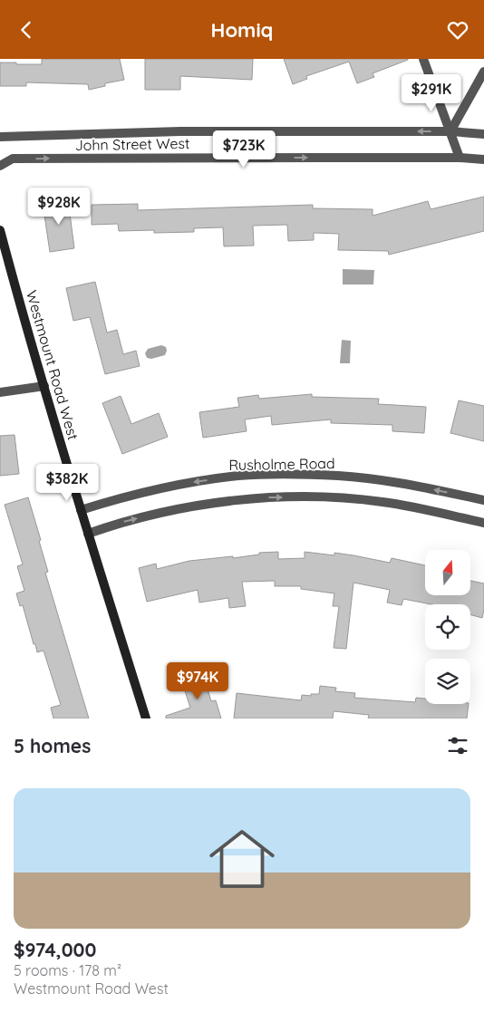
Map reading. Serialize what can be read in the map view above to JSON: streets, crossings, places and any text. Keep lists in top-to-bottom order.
{
  "streets": {
    "main road": ["Westmount Road West"],
    "street": ["John Street West", "Rusholme Road"]
  },
  "crossings": [
    ["Westmount Road West", "Rusholme Road"]
  ],
  "north": "top",
  "page": {
    "header": "Homiq",
    "price": [
      "$291K",
      "$723K",
      "$928K",
      "$382K",
      "$974K"
    ],
    "heading": "5 homes",
    "list": [
      {
        "name": "$974,000",
        "note": "5 rooms · 178 m² · Westmount Road West"
      }
    ]
  }
}
